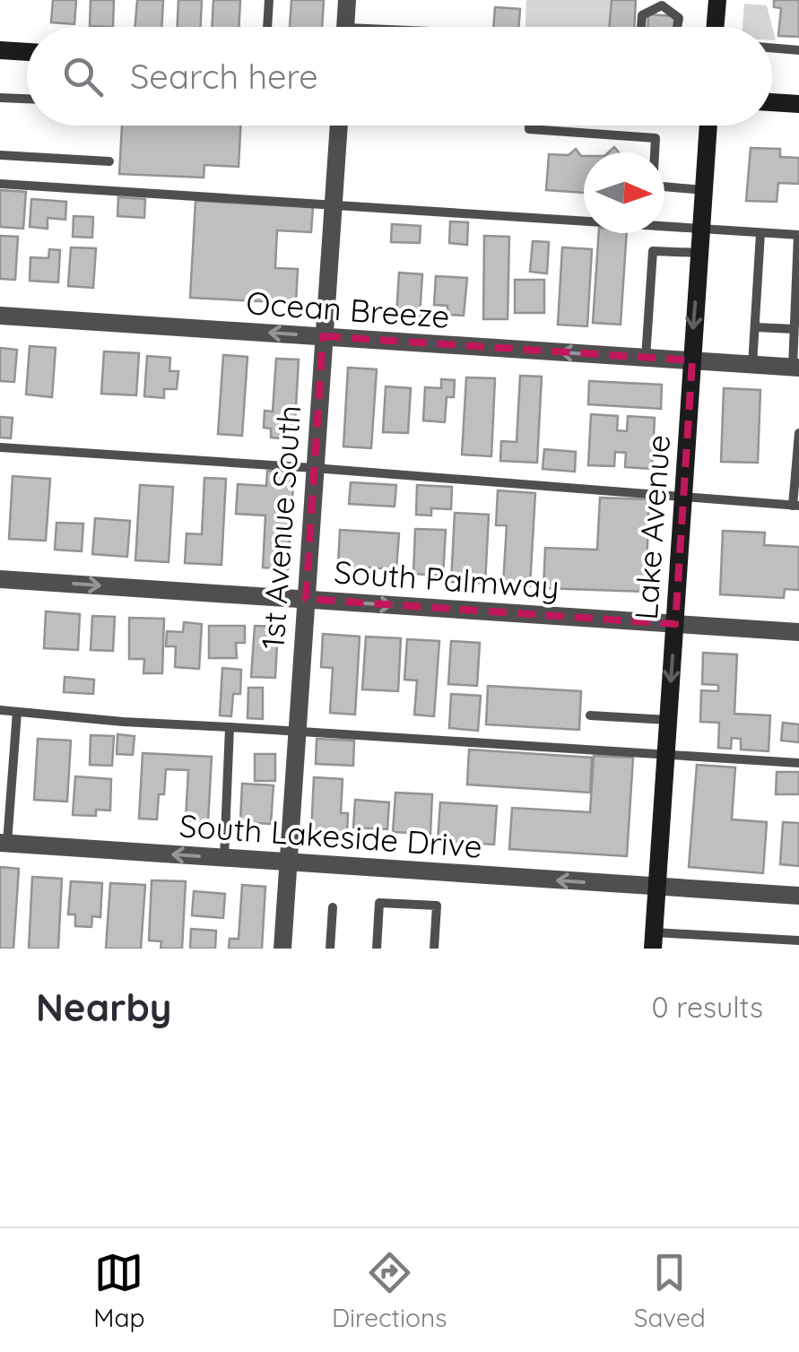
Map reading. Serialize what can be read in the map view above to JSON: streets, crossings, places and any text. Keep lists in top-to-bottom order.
{
  "streets": {
    "main road": ["Lake Avenue"],
    "street": [
      "Ocean Breeze",
      "1st Avenue South",
      "South Palmway",
      "South Lakeside Drive"
    ]
  },
  "crossings": [
    ["Ocean Breeze", "1st Avenue South"],
    ["Ocean Breeze", "Lake Avenue"],
    ["1st Avenue South", "South Palmway"],
    ["1st Avenue South", "South Lakeside Drive"],
    ["Lake Avenue", "South Palmway"],
    ["Lake Avenue", "South Lakeside Drive"]
  ],
  "one_way": ["Ocean Breeze", "South Palmway", "South Lakeside Drive"],
  "north": "right",
  "page": {
    "search": "Search here",
    "heading": ["Nearby", "0 results"],
    "nav": ["Map", "Directions", "Saved"]
  }
}
